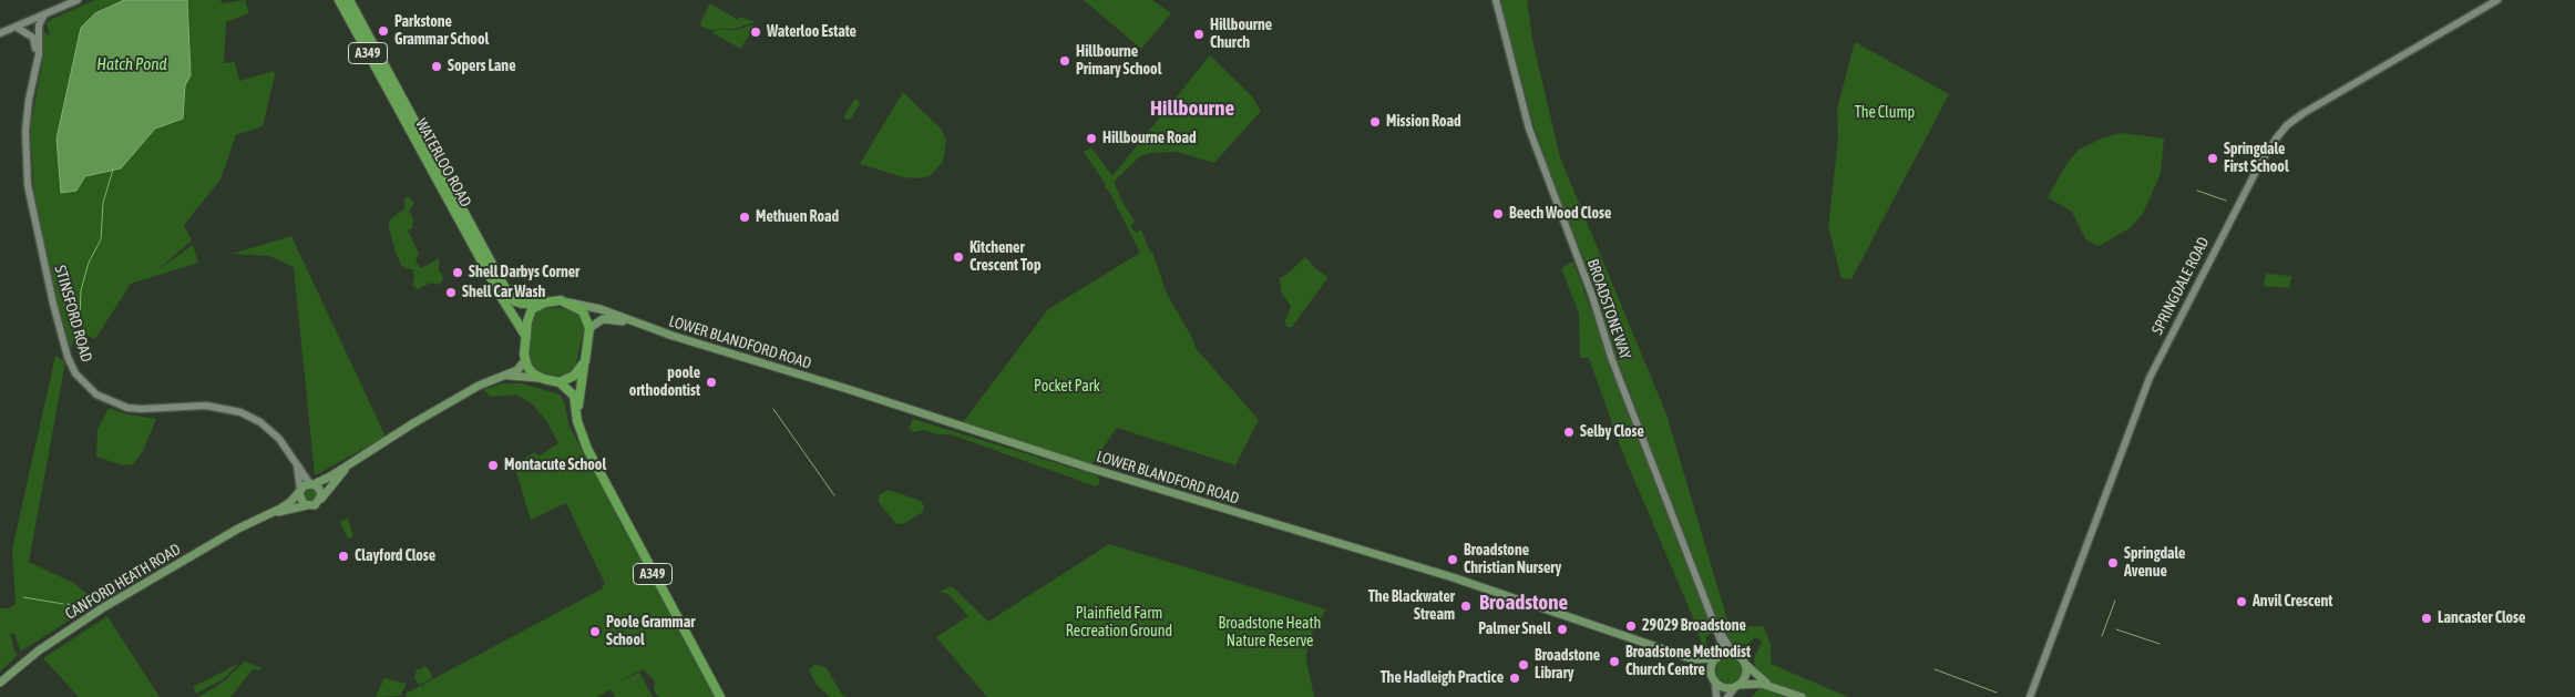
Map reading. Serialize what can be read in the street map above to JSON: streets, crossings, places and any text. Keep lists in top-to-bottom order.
{
  "streets": {
    "main road": [
      "A349",
      "WATERLOO ROAD",
      "LOWER BLANDFORD ROAD",
      "CANFORD HEATH ROAD"
    ],
    "street": ["SPRINGDALE ROAD", "BROADSTONE WAY", "STINSFORD ROAD"]
  },
  "crossings": [
    ["A349", "WATERLOO ROAD"],
    ["A349", "LOWER BLANDFORD ROAD"],
    ["WATERLOO ROAD", "LOWER BLANDFORD ROAD"],
    ["BROADSTONE WAY", "LOWER BLANDFORD ROAD"],
    ["STINSFORD ROAD", "CANFORD HEATH ROAD"]
  ],
  "districts": ["Hillbourne", "Broadstone"],
  "water": ["Hatch Pond"],
  "parks": [
    "The Clump",
    "Pocket Park",
    "Plainfield Farm Recreation Ground",
    "Broadstone Heath Nature Reserve"
  ],
  "places": [
    "Parkstone Grammar School",
    "Waterloo Estate",
    "Hillbourne Church",
    "Hillbourne Primary School",
    "Sopers Lane",
    "Mission Road",
    "Hillbourne Road",
    "Springdale First School",
    "Beech Wood Close",
    "Methuen Road",
    "Kitchener Crescent Top",
    "Shell Darbys Corner",
    "Shell Car Wash",
    "poole orthodontist",
    "Selby Close",
    "Montacute School",
    "Clayford Close",
    "Broadstone Christian Nursery",
    "Springdale Avenue",
    "Anvil Crescent",
    "The Blackwater Stream",
    "Lancaster Close",
    "29029 Broadstone",
    "Palmer Snell",
    "Poole Grammar School",
    "Broadstone Methodist Church Centre",
    "Broadstone Library",
    "The Hadleigh Practice"
  ]
}
